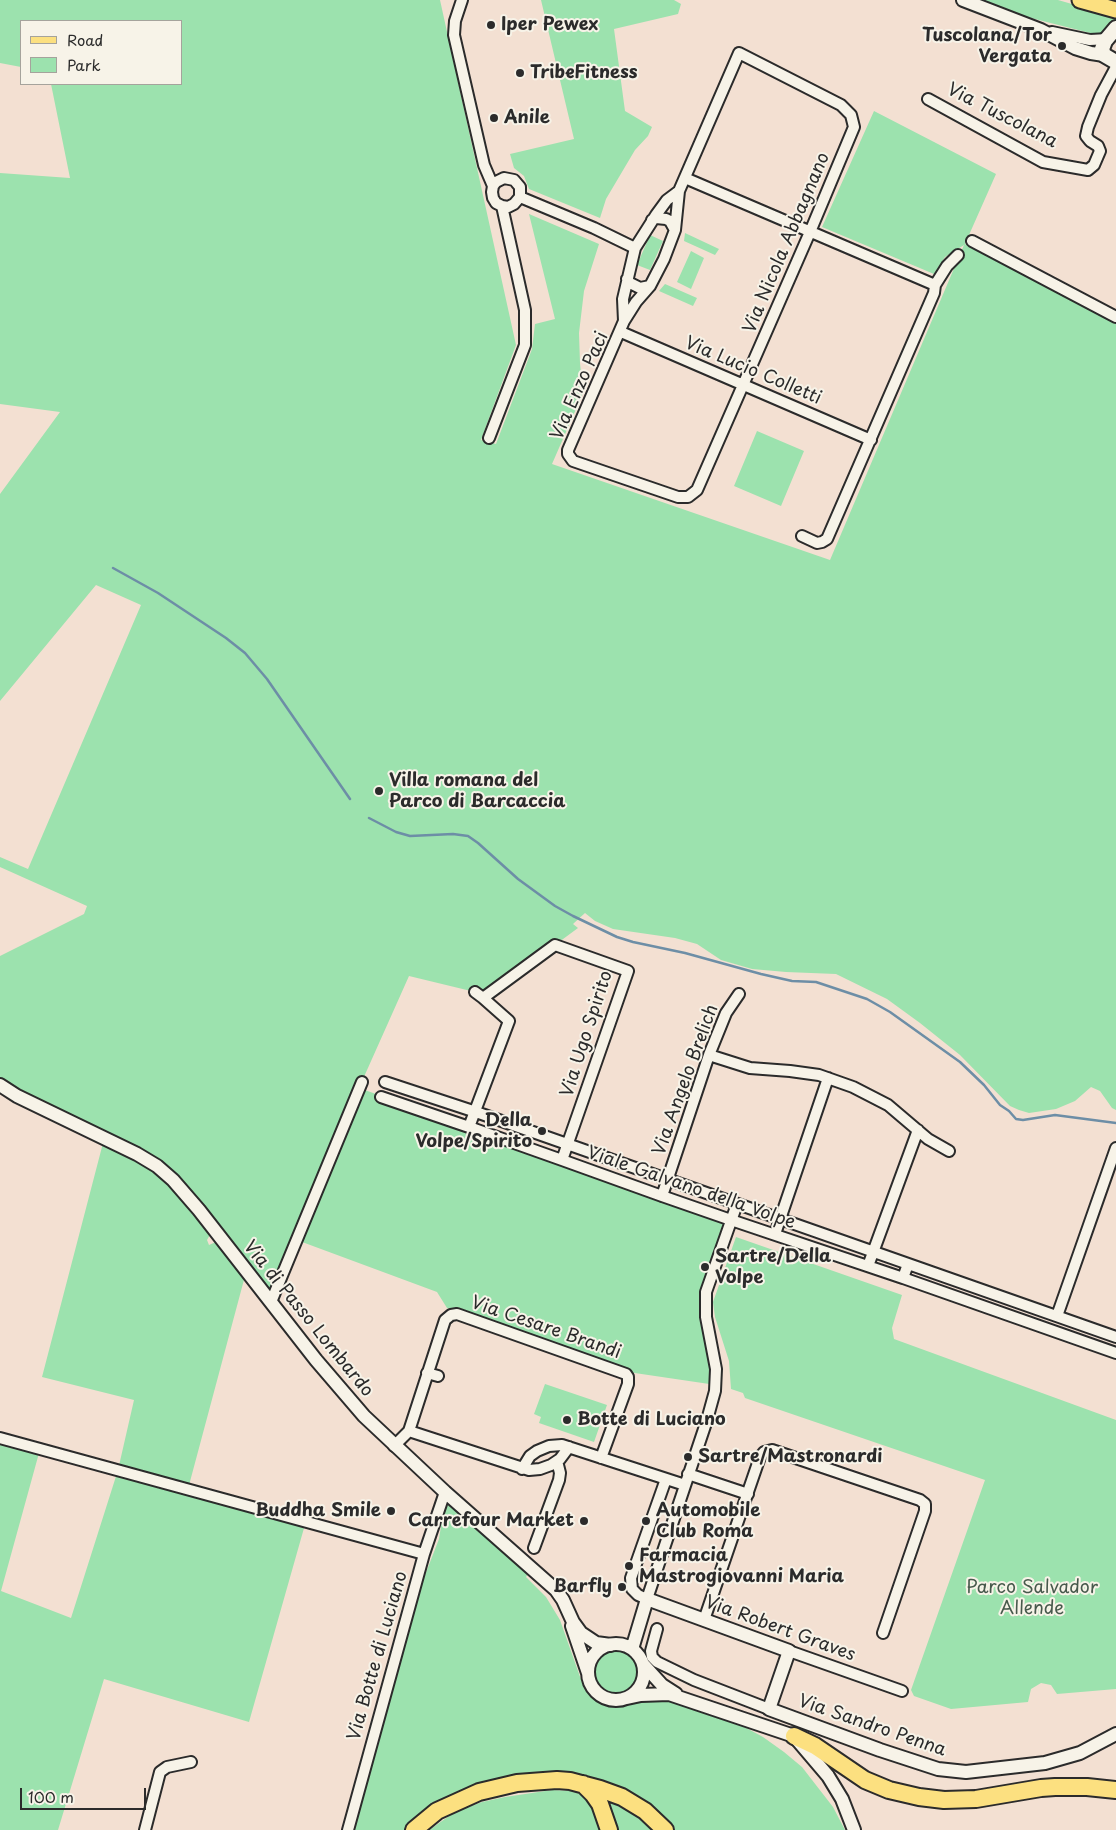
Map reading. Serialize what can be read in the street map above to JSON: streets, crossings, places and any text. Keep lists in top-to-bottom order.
{
  "streets": {
    "street": [
      "Via Tuscolana",
      "Via Nicola Abbagnano",
      "Via Lucio Colletti",
      "Via Enzo Paci",
      "Via Ugo Spirito",
      "Via Angelo Brelich",
      "Viale Galvano della Volpe",
      "Via di Passo Lombardo",
      "Via Cesare Brandi",
      "Via Robert Graves",
      "Via Botte di Luciano",
      "Via Sandro Penna"
    ]
  },
  "crossings": [
    ["Via Nicola Abbagnano", "Via Lucio Colletti"],
    ["Via Nicola Abbagnano", "Via Enzo Paci"],
    ["Via Lucio Colletti", "Via Enzo Paci"],
    ["Via Ugo Spirito", "Viale Galvano della Volpe"],
    ["Via Angelo Brelich", "Viale Galvano della Volpe"],
    ["Via di Passo Lombardo", "Via Cesare Brandi"],
    ["Via di Passo Lombardo", "Via Botte di Luciano"]
  ],
  "parks": ["Parco Salvador Allende"],
  "places": [
    "Iper Pewex",
    "Tuscolana/Tor Vergata",
    "TribeFitness",
    "Anile",
    "Villa romana del Parco di Barcaccia",
    "Della Volpe/Spirito",
    "Sartre/Della Volpe",
    "Botte di Luciano",
    "Sartre/Mastronardi",
    "Buddha Smile",
    "Carrefour Market",
    "Automobile Club Roma",
    "Farmacia Mastrogiovanni Maria",
    "Barfly"
  ],
  "legend": ["Road", "Park"],
  "scale_bar": "100 m"
}
